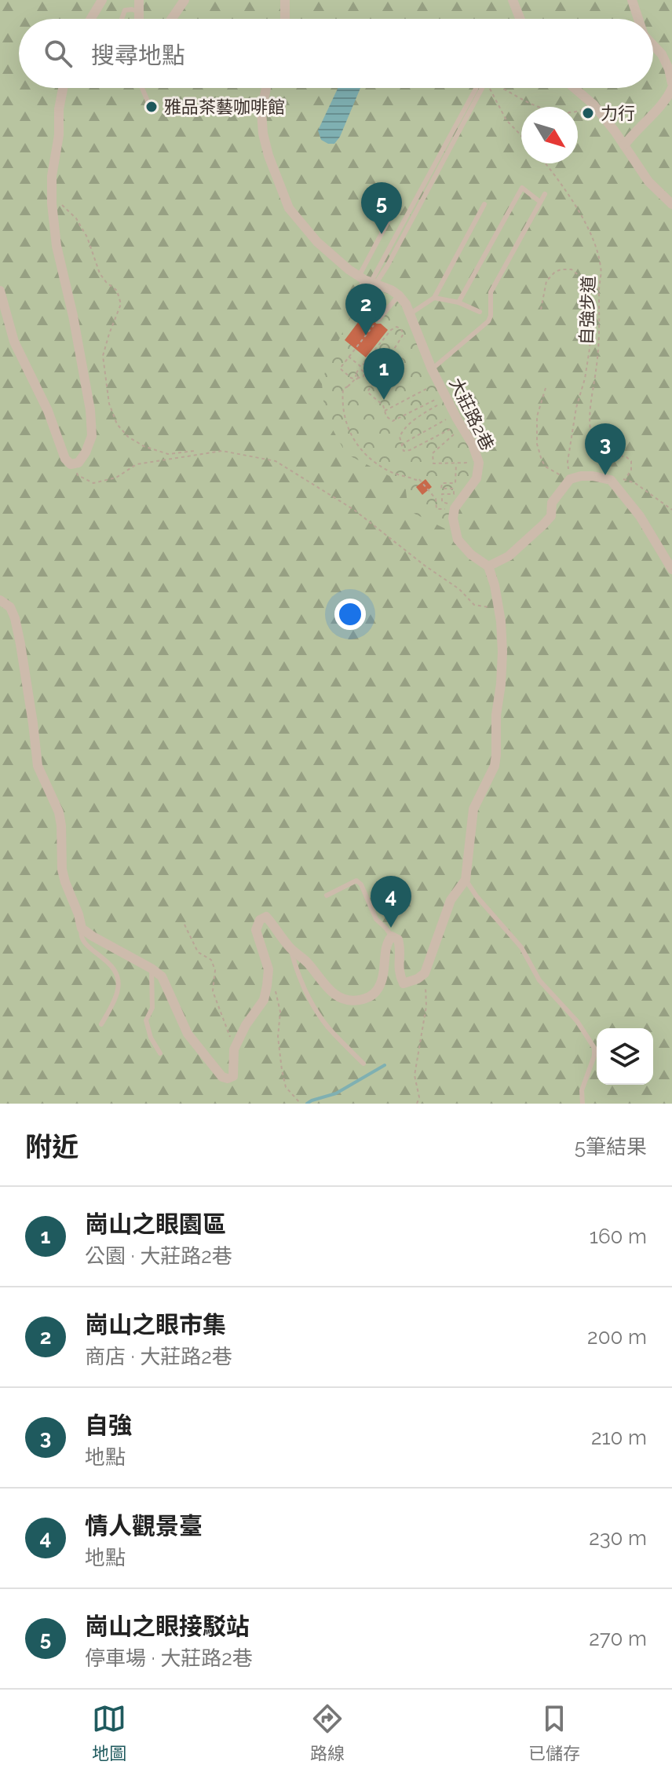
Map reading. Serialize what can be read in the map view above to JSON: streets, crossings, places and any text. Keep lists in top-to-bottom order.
{
  "streets": {
    "street": ["大莊路2巷"],
    "path": ["自強步道"]
  },
  "places": ["雅品茶藝咖啡館", "力行"],
  "north": "bottom right",
  "page": {
    "search": "搜尋地點",
    "pins": [
      "5",
      "2",
      "1",
      "3",
      "4"
    ],
    "heading": ["附近", "5筆結果"],
    "list": [
      {
        "mark": "1",
        "name": "崗山之眼園區",
        "note": "公園 · 大莊路2巷",
        "value": "160 m"
      },
      {
        "mark": "2",
        "name": "崗山之眼市集",
        "note": "商店 · 大莊路2巷",
        "value": "200 m"
      },
      {
        "mark": "3",
        "name": "自強",
        "note": "地點",
        "value": "210 m"
      },
      {
        "mark": "4",
        "name": "情人觀景臺",
        "note": "地點",
        "value": "230 m"
      },
      {
        "mark": "5",
        "name": "崗山之眼接駁站",
        "note": "停車場 · 大莊路2巷",
        "value": "270 m"
      }
    ],
    "nav": ["地圖", "路線", "已儲存"]
  }
}
